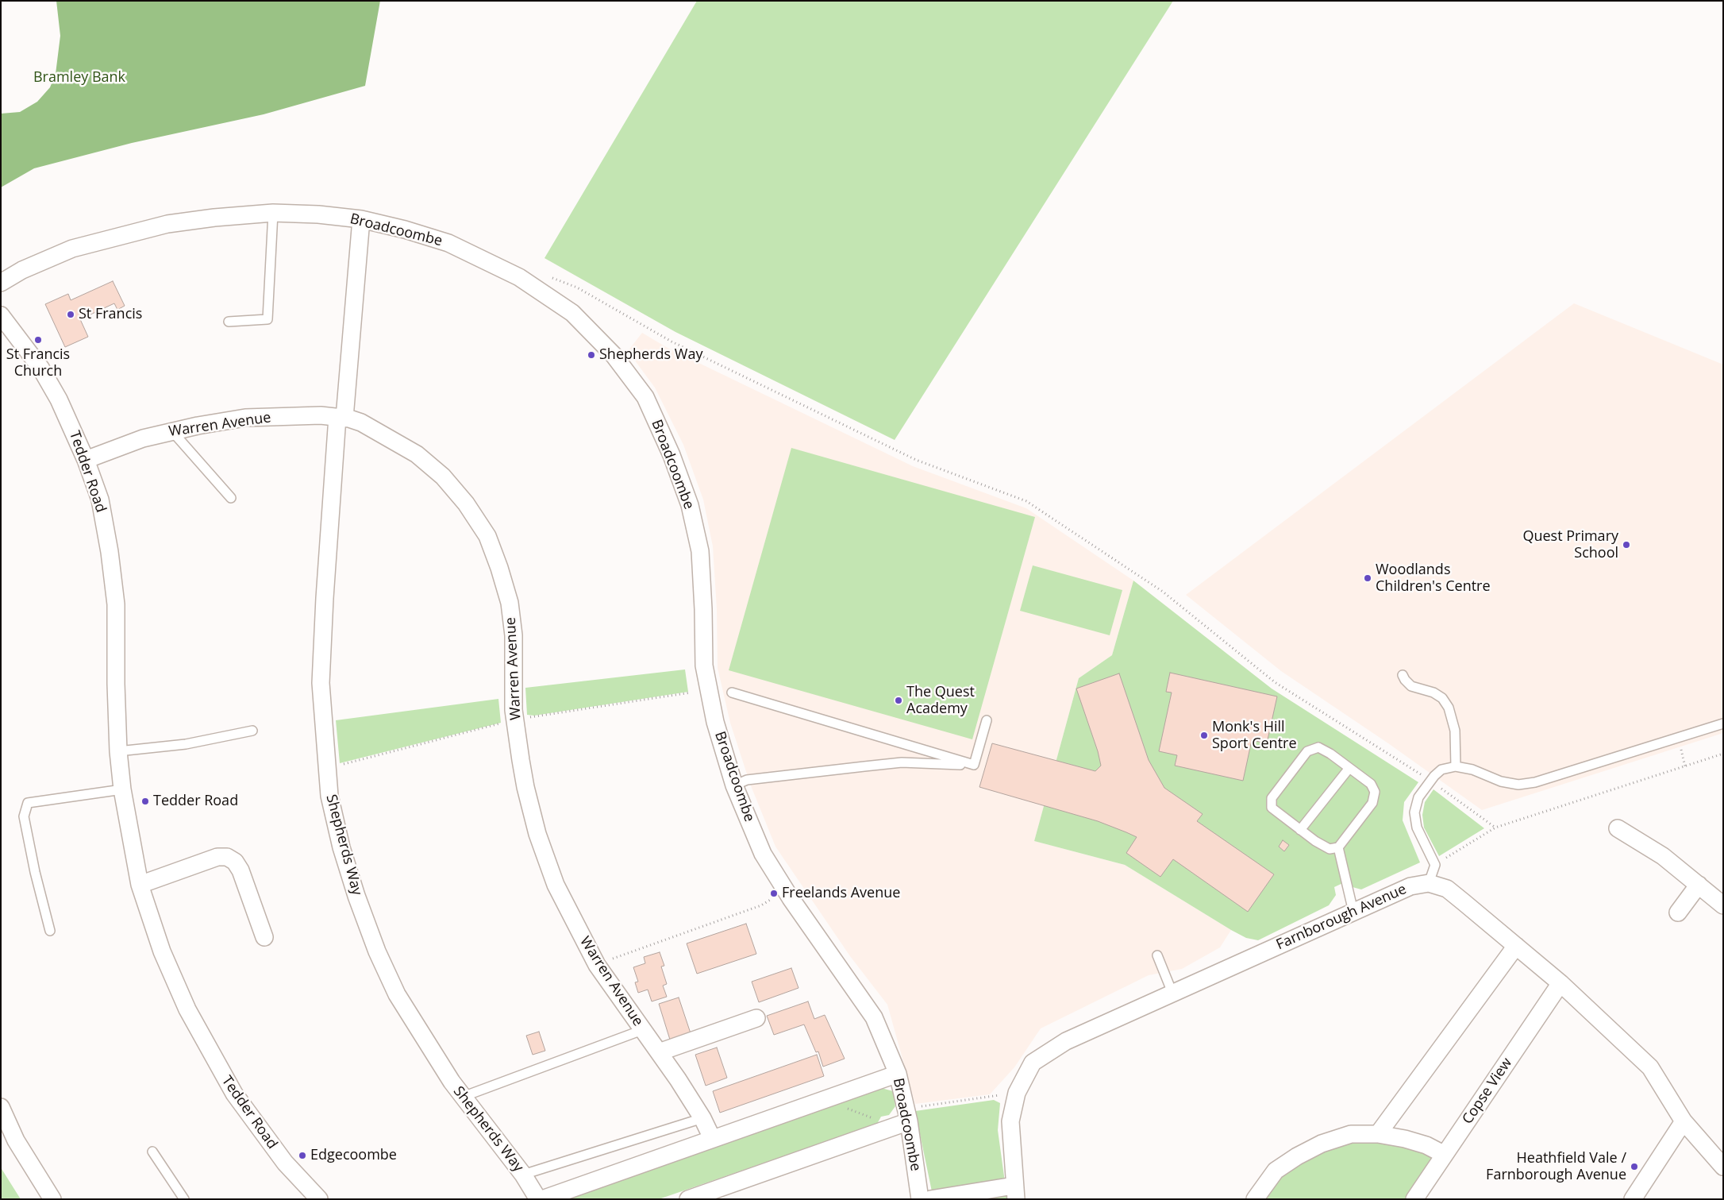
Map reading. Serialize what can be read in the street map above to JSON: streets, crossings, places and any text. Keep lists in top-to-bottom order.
{
  "streets": {
    "street": [
      "Broadcoombe",
      "Warren Avenue",
      "Tedder Road",
      "Shepherds Way",
      "Farnborough Avenue",
      "Copse View"
    ]
  },
  "crossings": [
    ["Broadcoombe", "Shepherds Way"],
    ["Warren Avenue", "Tedder Road"],
    ["Warren Avenue", "Shepherds Way"],
    ["Farnborough Avenue", "Copse View"]
  ],
  "parks": ["Bramley Bank"],
  "places": [
    "St Francis",
    "St Francis Church",
    "Shepherds Way",
    "Quest Primary School",
    "Woodlands Children's Centre",
    "The Quest Academy",
    "Monk's Hill Sport Centre",
    "Tedder Road",
    "Freelands Avenue",
    "Edgecoombe",
    "Heathfield Vale / Farnborough Avenue"
  ]
}
